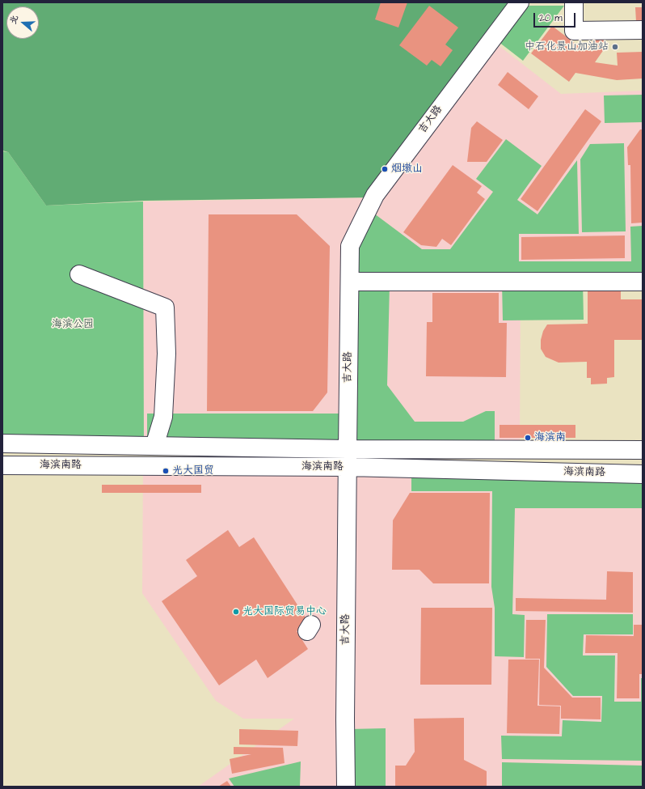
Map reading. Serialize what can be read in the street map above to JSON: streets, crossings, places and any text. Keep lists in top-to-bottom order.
{
  "streets": {
    "main road": ["吉大路", "海滨南路"]
  },
  "crossings": [
    ["吉大路", "海滨南路"]
  ],
  "parks": ["海滨公园"],
  "places": [
    "中石化景山加油站",
    "烟墩山",
    "海滨南",
    "光大国贸",
    "光大国际贸易中心"
  ],
  "scale_bar": "20 m",
  "north": "left"
}
